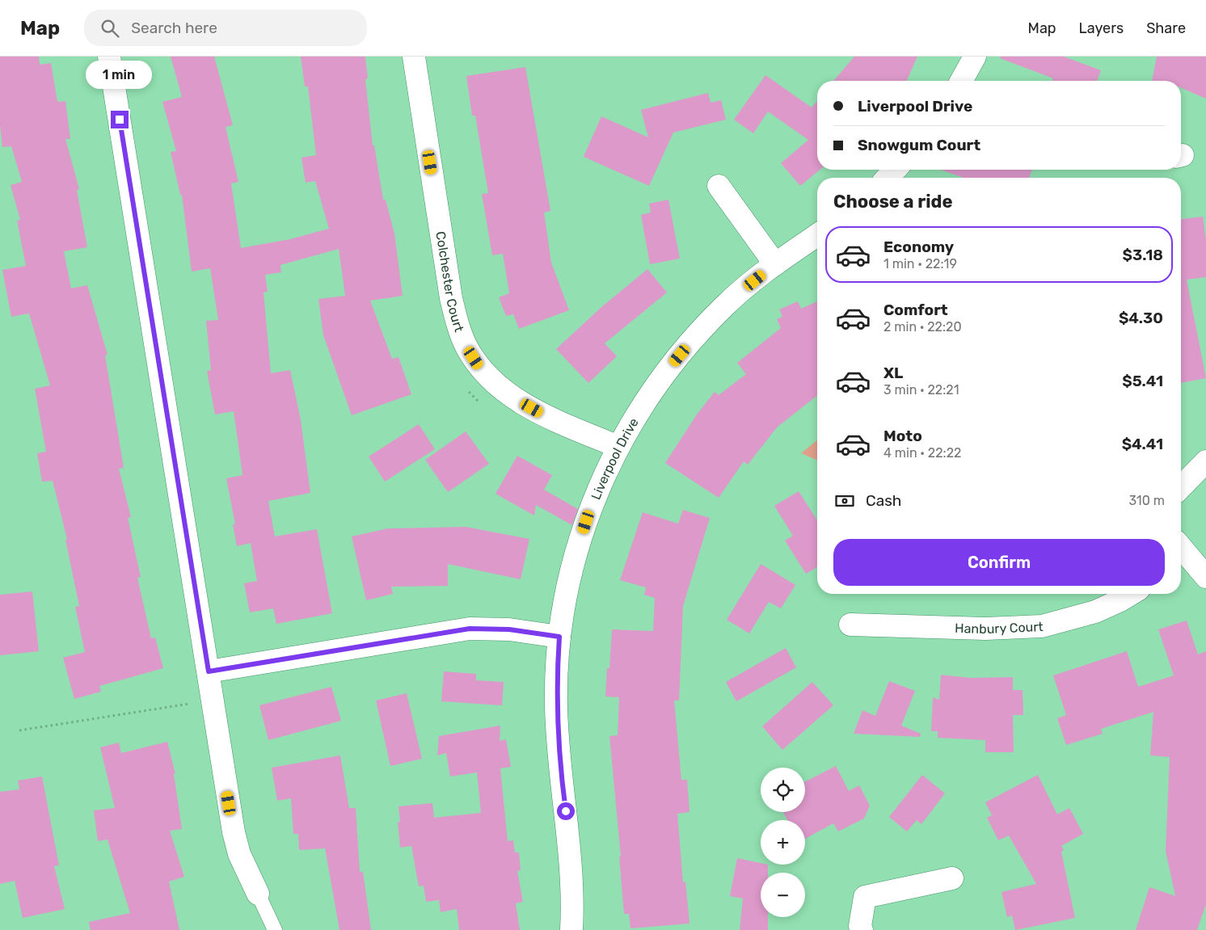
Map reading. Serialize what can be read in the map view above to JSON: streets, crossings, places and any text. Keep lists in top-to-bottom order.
{
  "streets": {
    "street": ["Colchester Court", "Liverpool Drive", "Hanbury Court"]
  },
  "crossings": [
    ["Colchester Court", "Liverpool Drive"]
  ],
  "page": {
    "header": "Map",
    "search": "Search here",
    "nav": ["Map", "Layers", "Share"],
    "bubble": "1 min",
    "banner": ["Liverpool Drive", "Snowgum Court"],
    "heading": "Choose a ride",
    "list": [
      {
        "name": "Economy",
        "note": "1 min · 22:19",
        "value": "$3.18"
      },
      {
        "name": "Comfort",
        "note": "2 min · 22:20",
        "value": "$4.30"
      },
      {
        "name": "XL",
        "note": "3 min · 22:21",
        "value": "$5.41"
      },
      {
        "name": "Moto",
        "note": "4 min · 22:22",
        "value": "$4.41"
      }
    ],
    "pay": ["Cash", "310 m"],
    "buttons": "Confirm",
    "map_buttons": ["+", "−"]
  }
}
